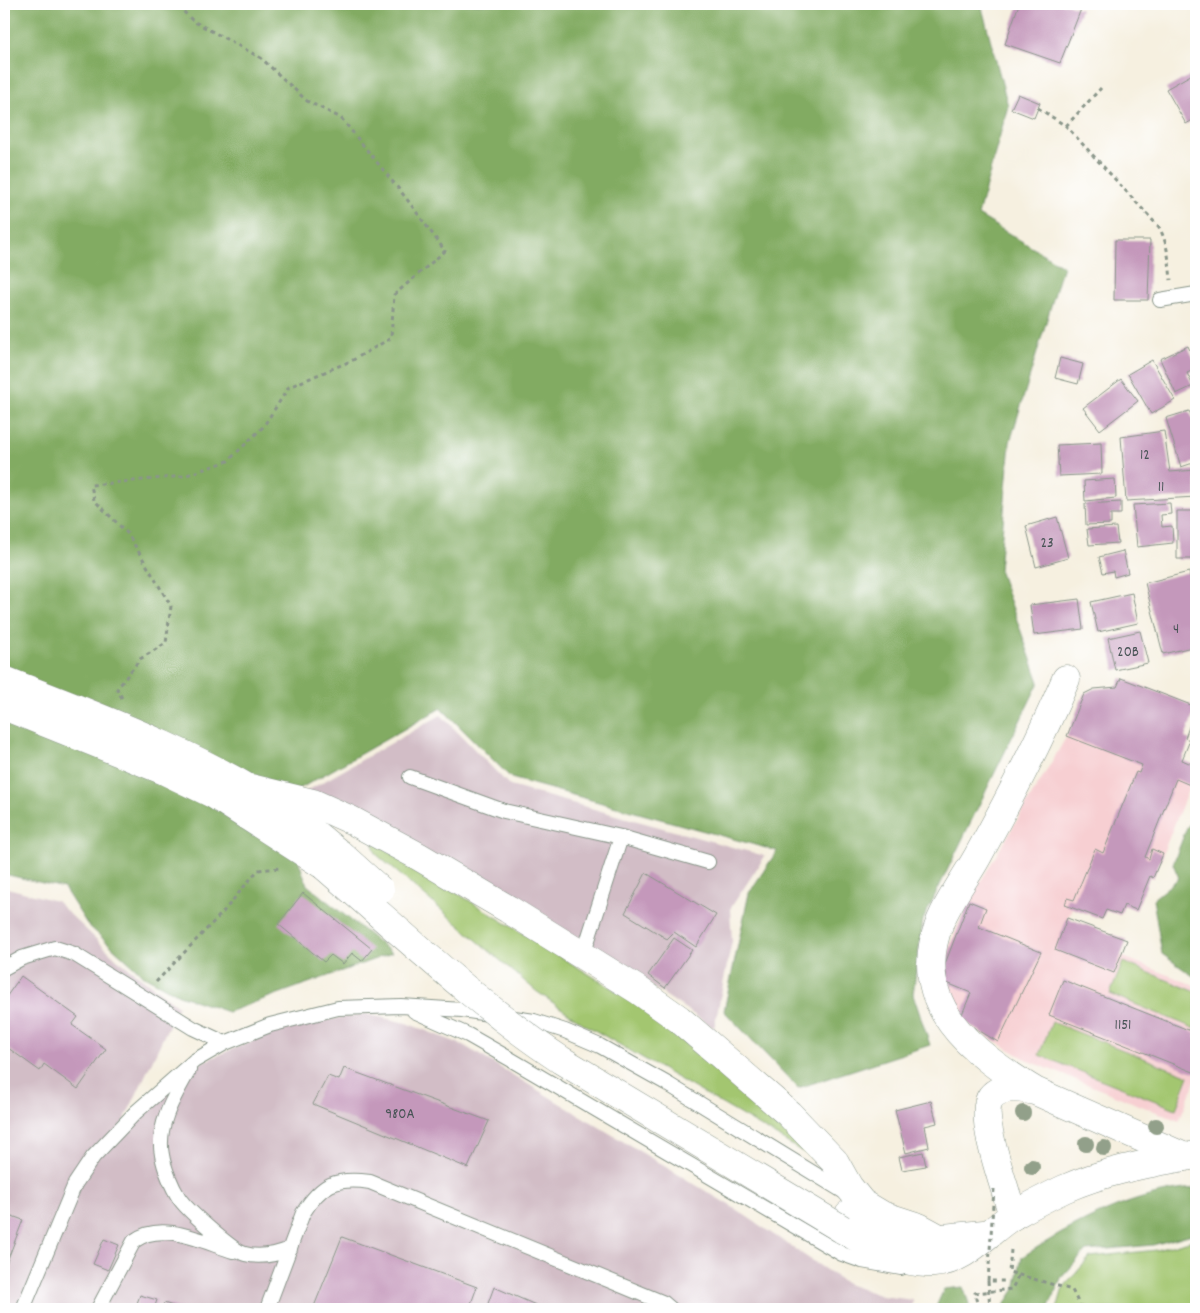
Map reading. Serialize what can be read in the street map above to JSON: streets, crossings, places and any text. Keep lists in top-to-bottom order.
{
  "house_numbers": [
    "12",
    "11",
    "23",
    "4",
    "20B",
    "1151",
    "980A"
  ]
}
